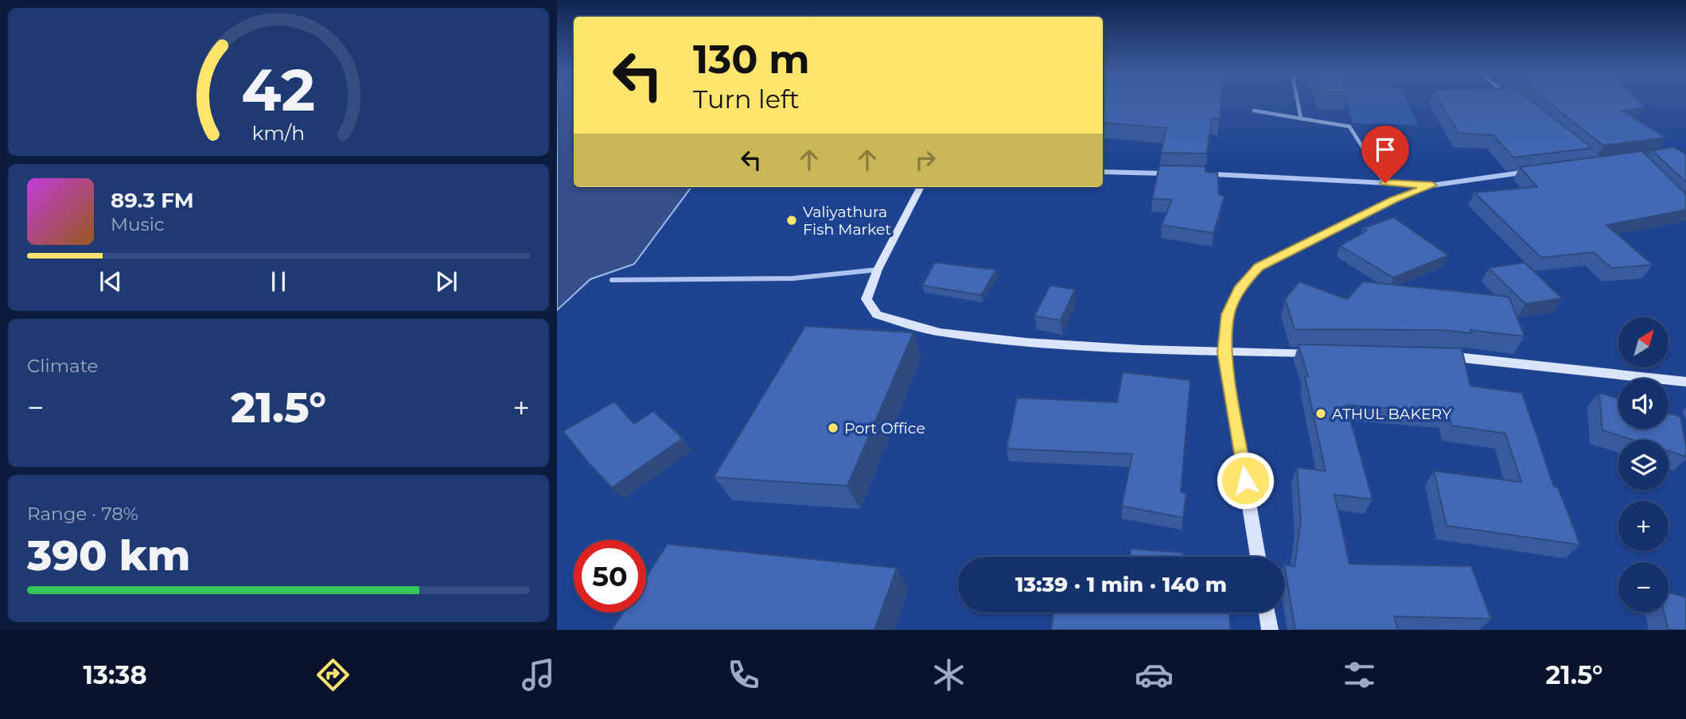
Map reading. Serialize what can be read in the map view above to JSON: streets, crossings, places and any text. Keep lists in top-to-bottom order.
{
  "places": ["Valiyathura Fish Market", "ATHUL BAKERY", "Port Office"],
  "north": "top right",
  "page": {
    "turn": ["130 m", "Turn left"],
    "song": ["89.3 FM", "Music"],
    "map_buttons": ["+", "−"],
    "tile": [
      "Climate",
      ["Range · 78%", "390 km"]
    ],
    "heat": ["−", "21.5°", "+"],
    "limit": "50",
    "trip": "13:39 · 1 min · 140 m",
    "tabs": ["13:38", "21.5°"],
    "gauge": ["42", "km/h"]
  }
}
